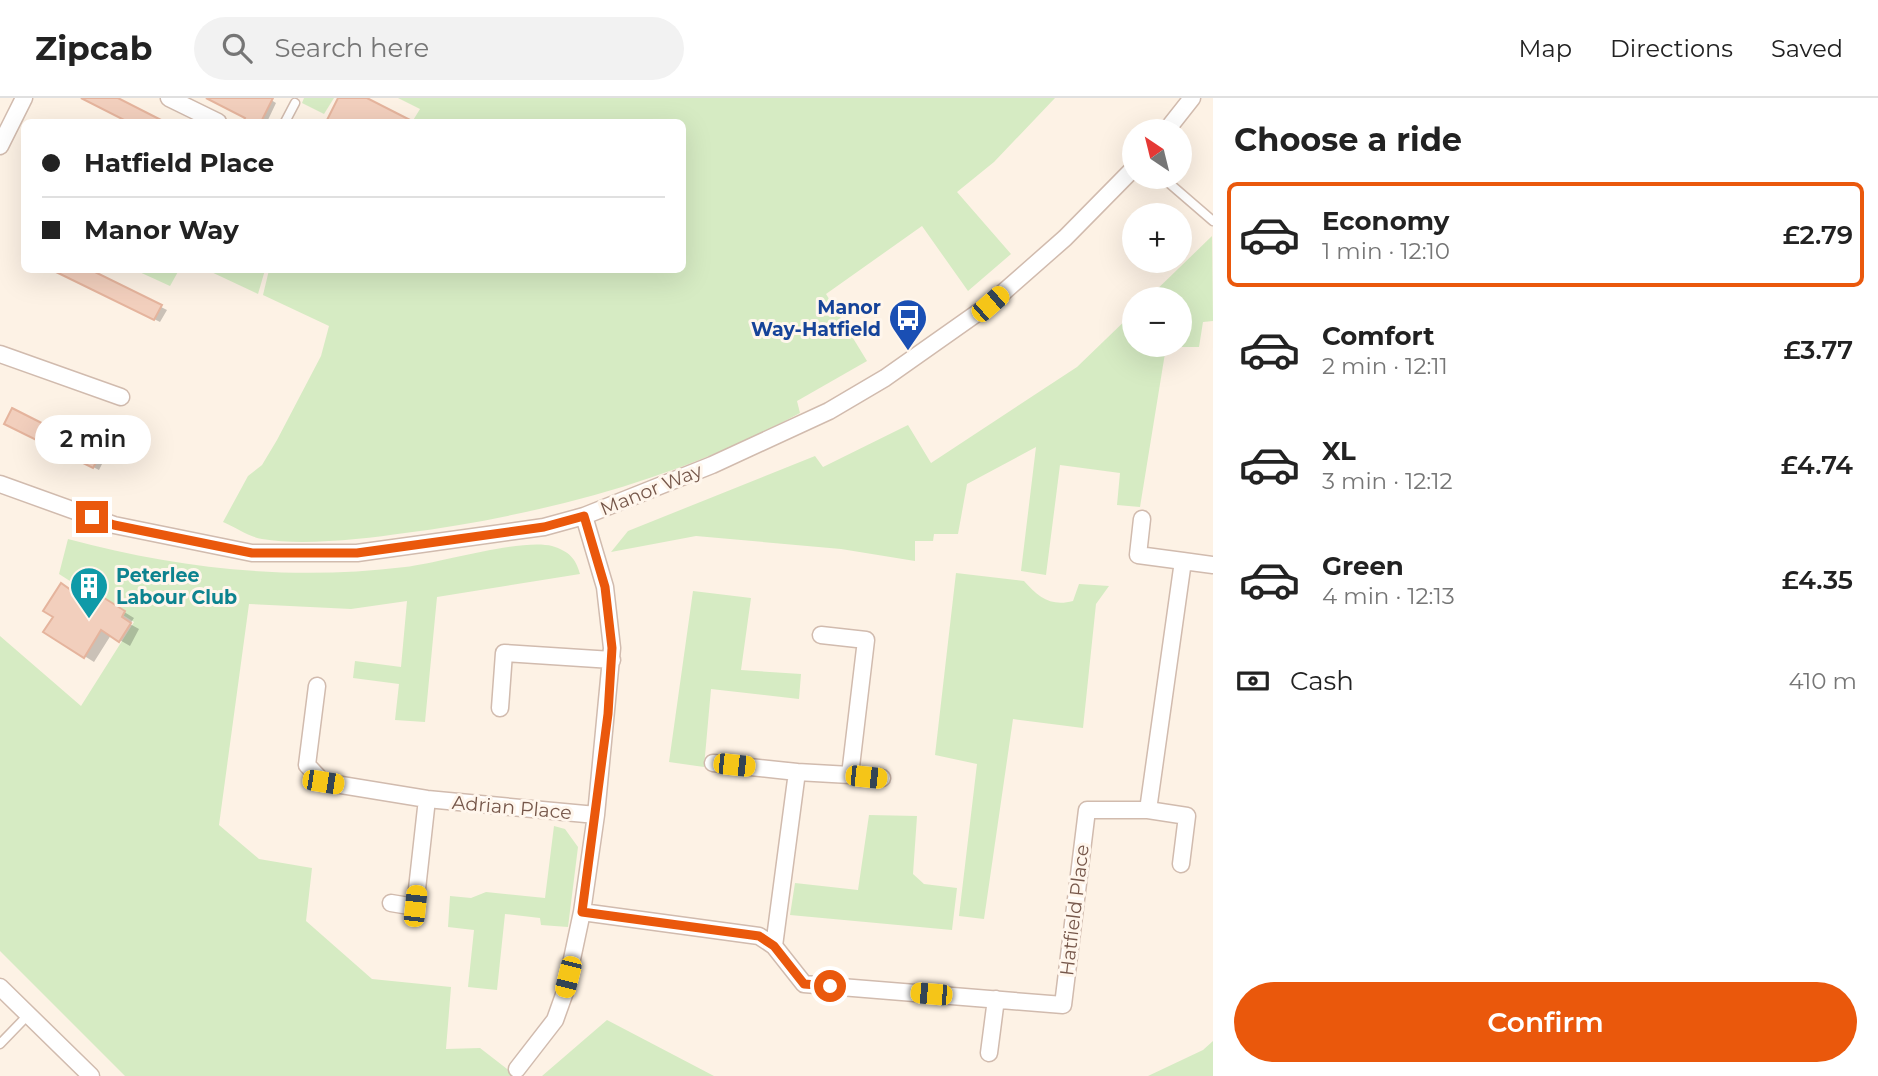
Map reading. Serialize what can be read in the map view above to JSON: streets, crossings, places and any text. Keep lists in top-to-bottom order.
{
  "streets": {
    "street": ["Manor Way", "Adrian Place", "Hatfield Place"]
  },
  "places": {
    "bus stop": ["Manor Way-Hatfield"],
    "building": ["Peterlee Labour Club"]
  },
  "north": "top left",
  "page": {
    "header": "Zipcab",
    "search": "Search here",
    "nav": ["Map", "Directions", "Saved"],
    "heading": "Choose a ride",
    "map_buttons": ["+", "−"],
    "banner": ["Hatfield Place", "Manor Way"],
    "list": [
      {
        "name": "Economy",
        "note": "1 min · 12:10",
        "value": "£2.79"
      },
      {
        "name": "Comfort",
        "note": "2 min · 12:11",
        "value": "£3.77"
      },
      {
        "name": "XL",
        "note": "3 min · 12:12",
        "value": "£4.74"
      },
      {
        "name": "Green",
        "note": "4 min · 12:13",
        "value": "£4.35"
      }
    ],
    "bubble": "2 min",
    "pay": ["Cash", "410 m"],
    "buttons": "Confirm"
  }
}
